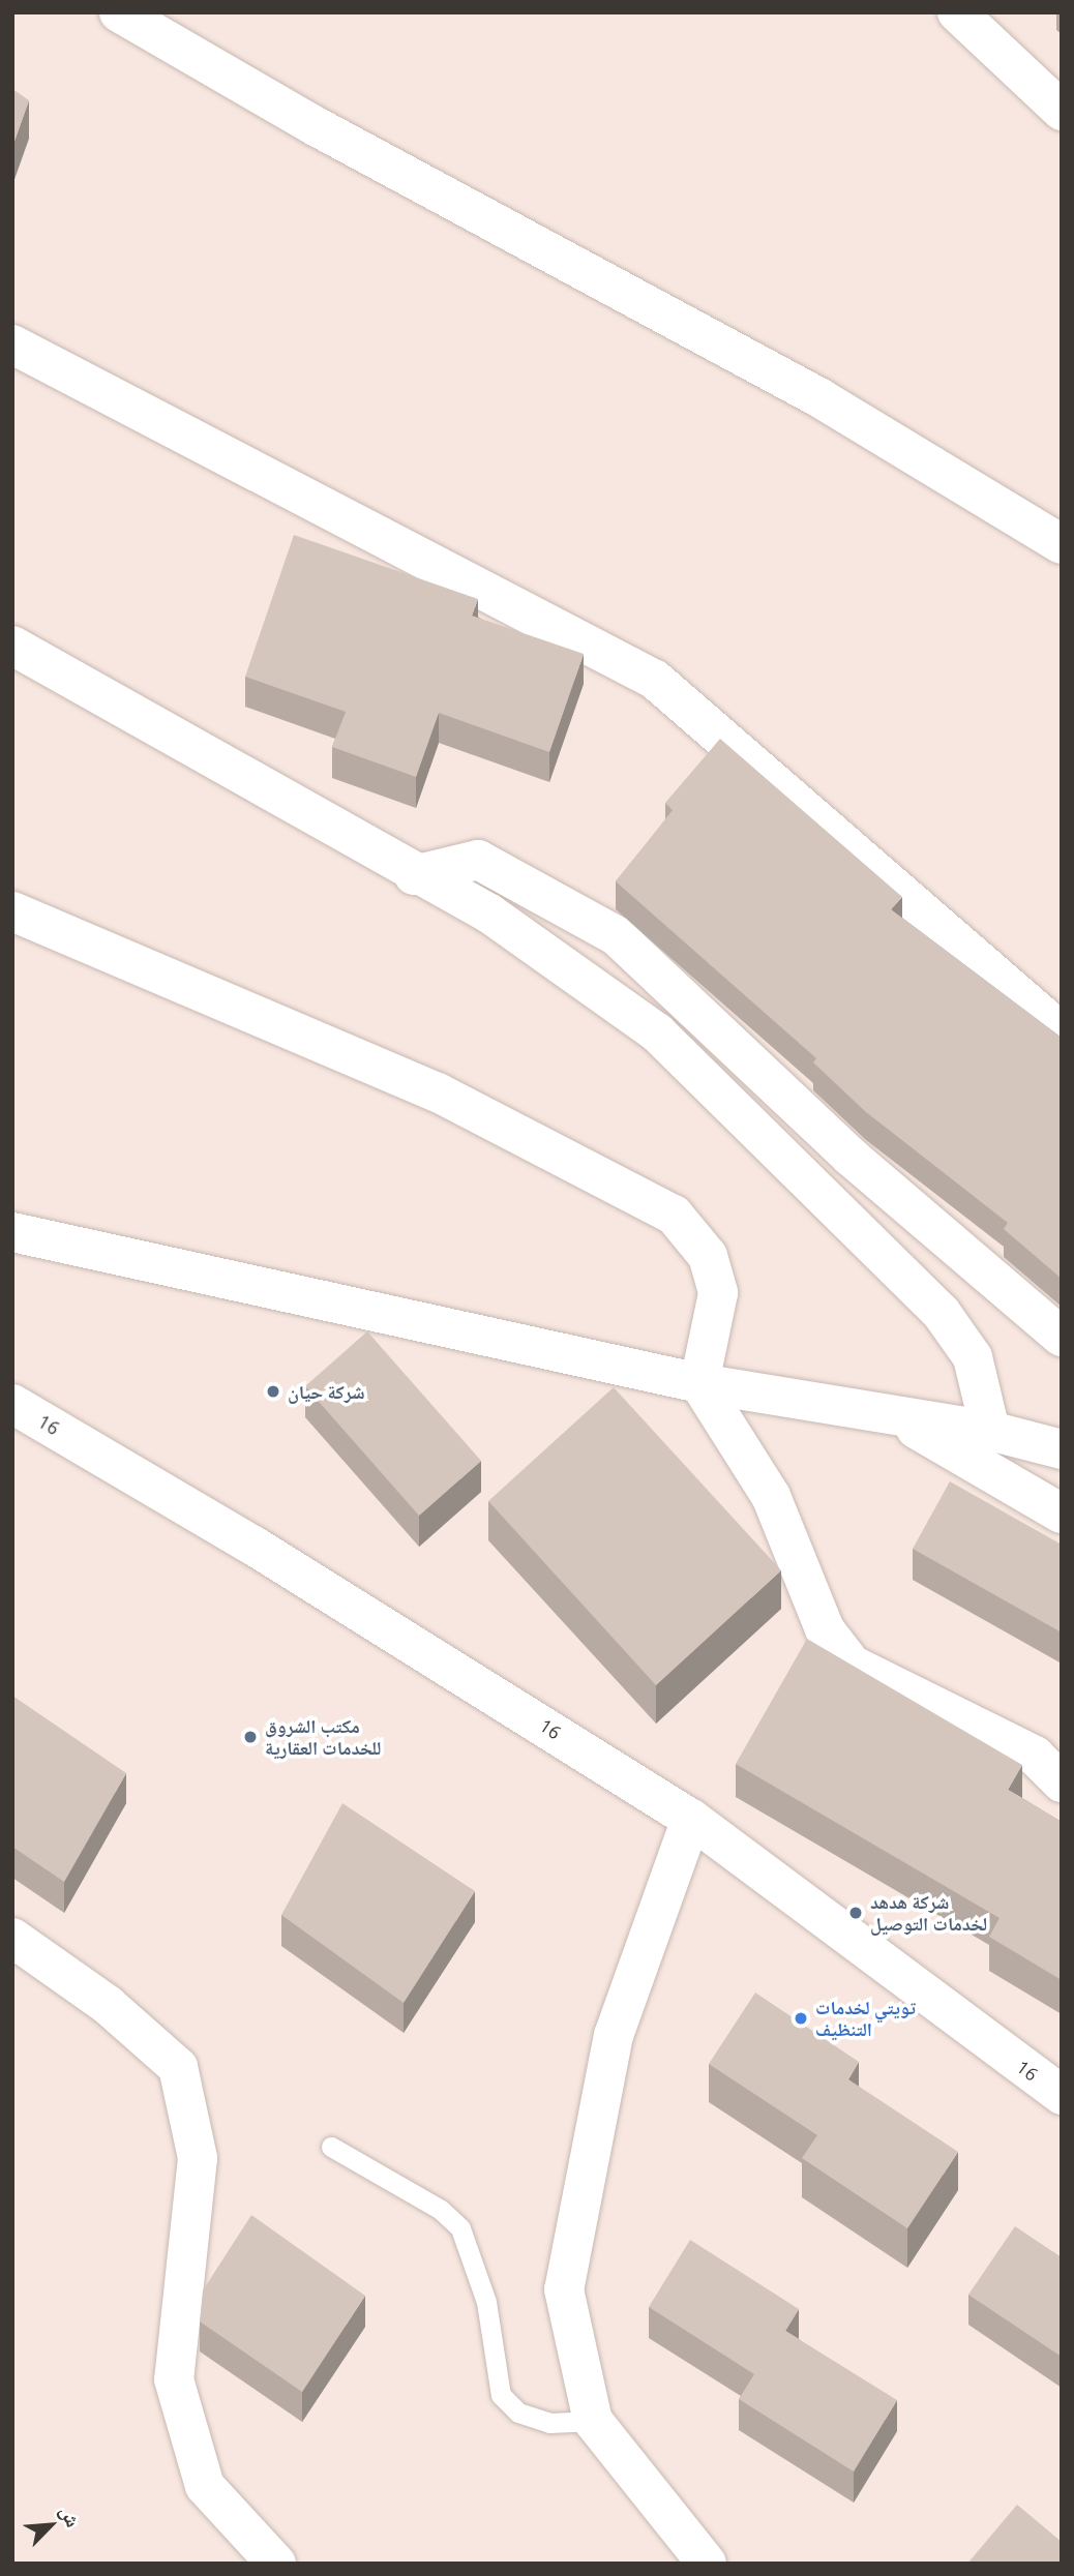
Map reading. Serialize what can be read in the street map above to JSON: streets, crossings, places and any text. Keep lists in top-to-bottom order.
{
  "streets": {
    "street": ["16"]
  },
  "places": [
    "شركة حيان",
    "مكتب الشروق للخدمات العقارية",
    "شركة هدهد لخدمات التوصيل",
    "تويتي لخدمات التنظيف"
  ],
  "north": "top right"
}
